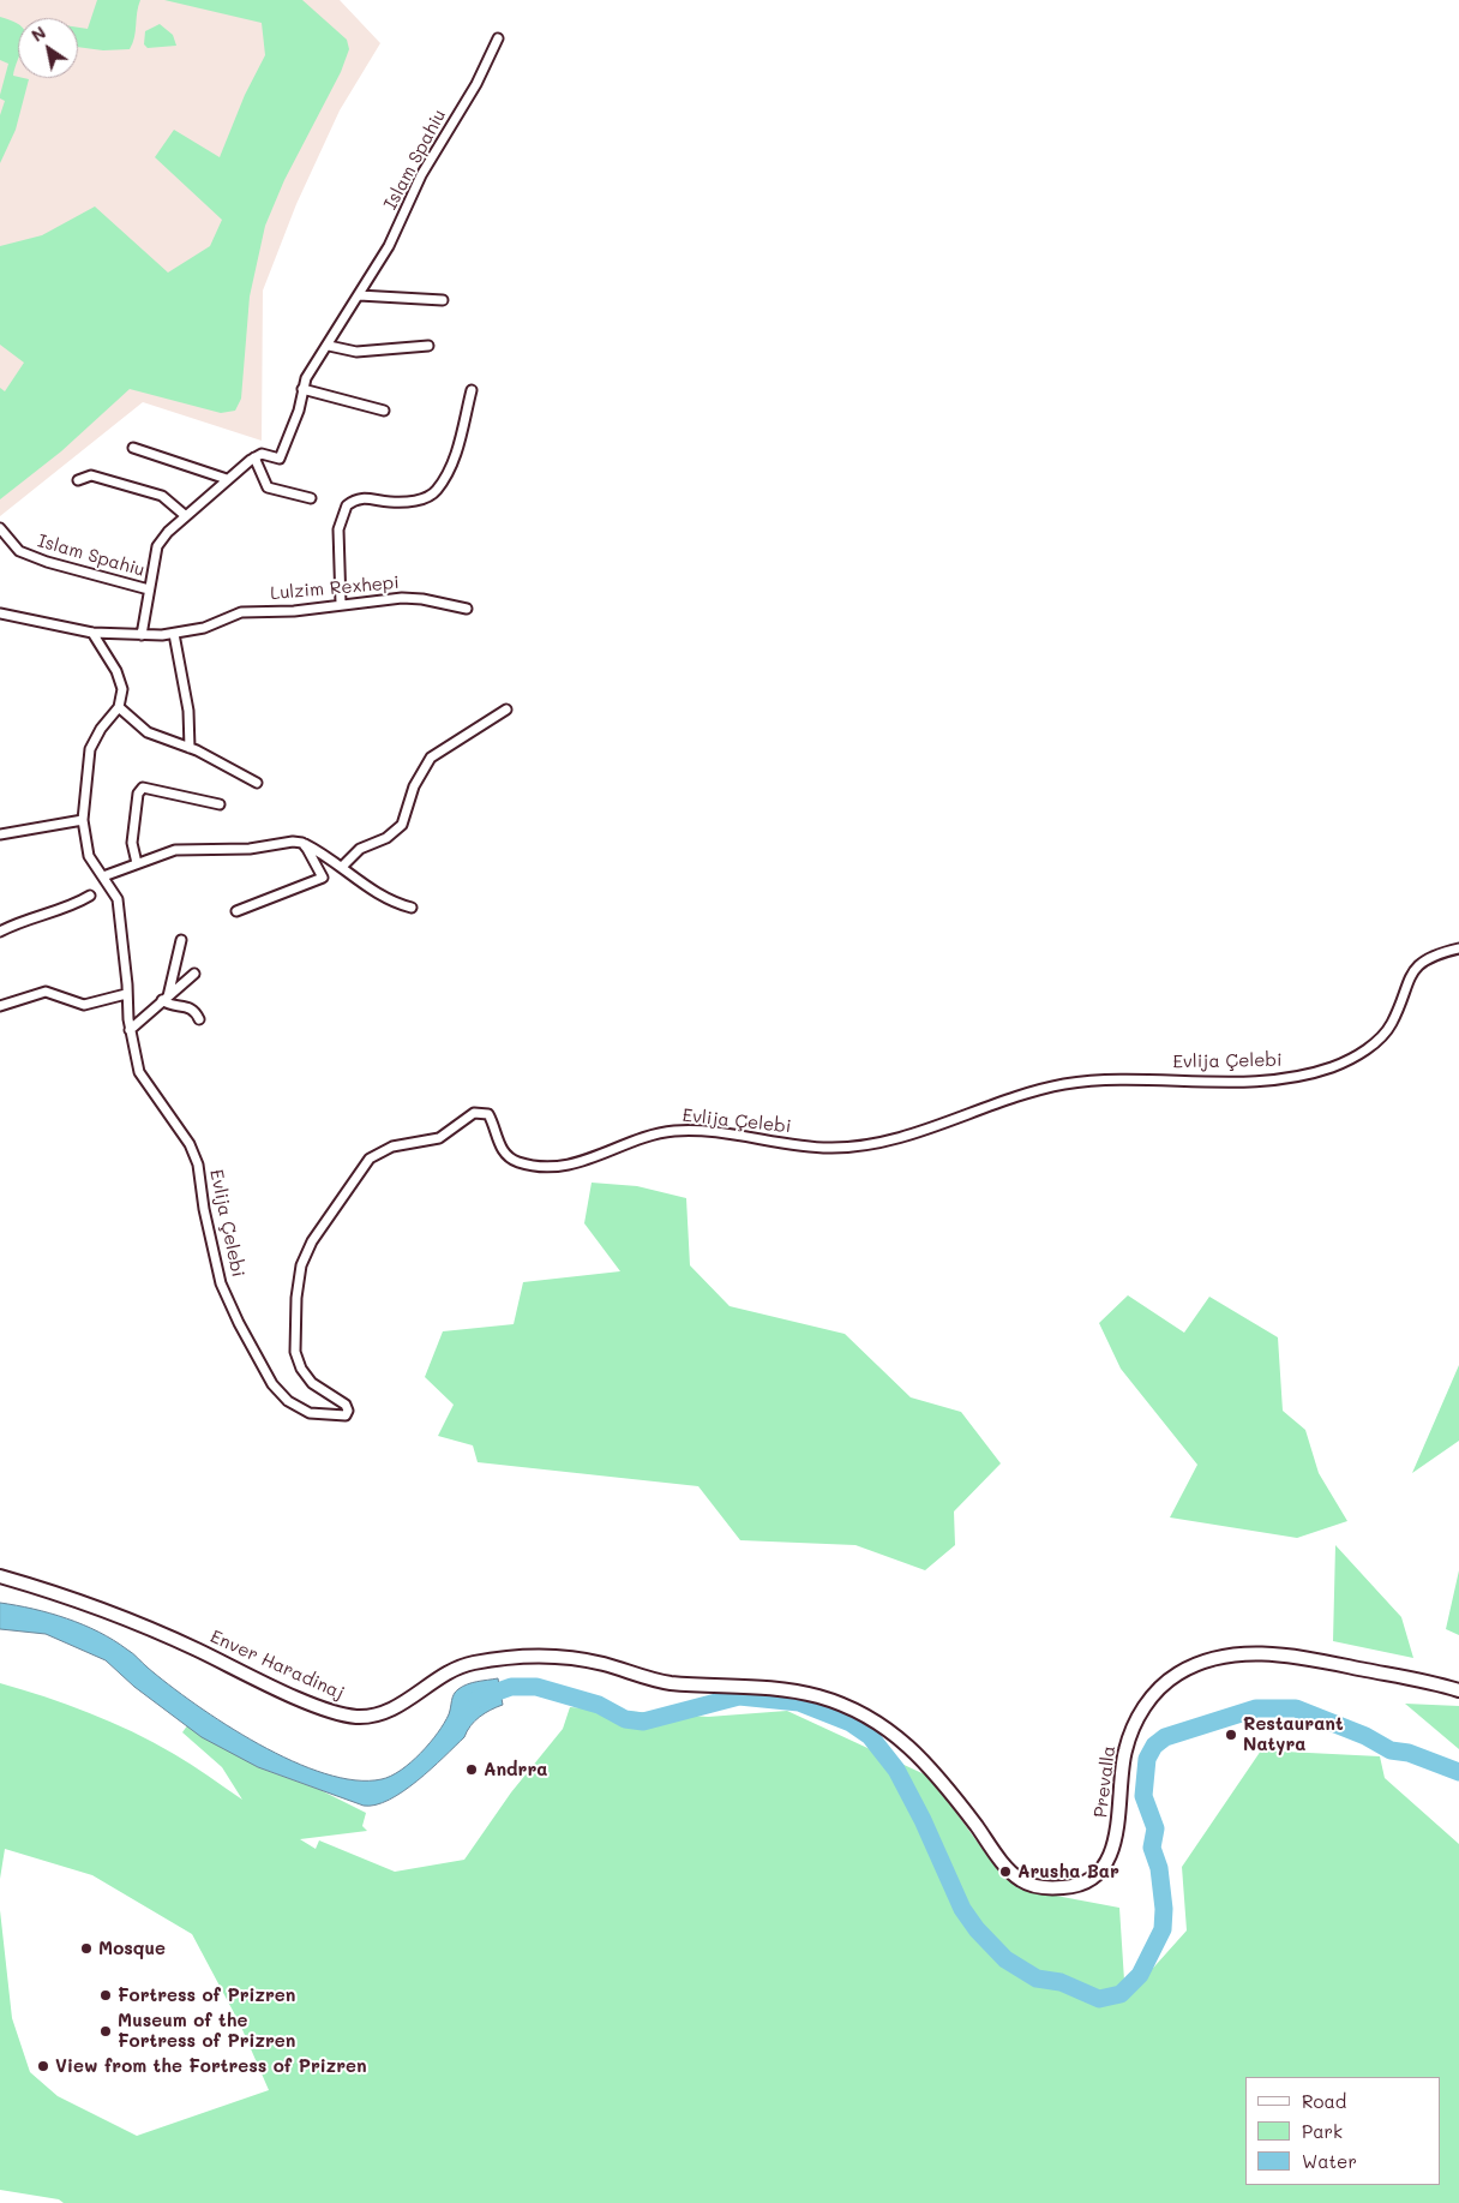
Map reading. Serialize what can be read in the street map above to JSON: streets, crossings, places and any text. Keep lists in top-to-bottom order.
{
  "streets": {
    "main road": ["Enver Haradinaj", "Prevalla"],
    "street": ["Islam Spahiu", "Lulzim Rexhepi", "Evlija Çelebi"]
  },
  "crossings": [
    ["Islam Spahiu", "Lulzim Rexhepi"],
    ["Enver Haradinaj", "Prevalla"]
  ],
  "places": [
    "Restaurant Natyra",
    "Andrra",
    "Arusha Bar",
    "Mosque",
    "Fortress of Prizren",
    "Museum of the Fortress of Prizren",
    "View from the Fortress of Prizren"
  ],
  "legend": ["Road", "Park", "Water"],
  "north": "top left"
}
